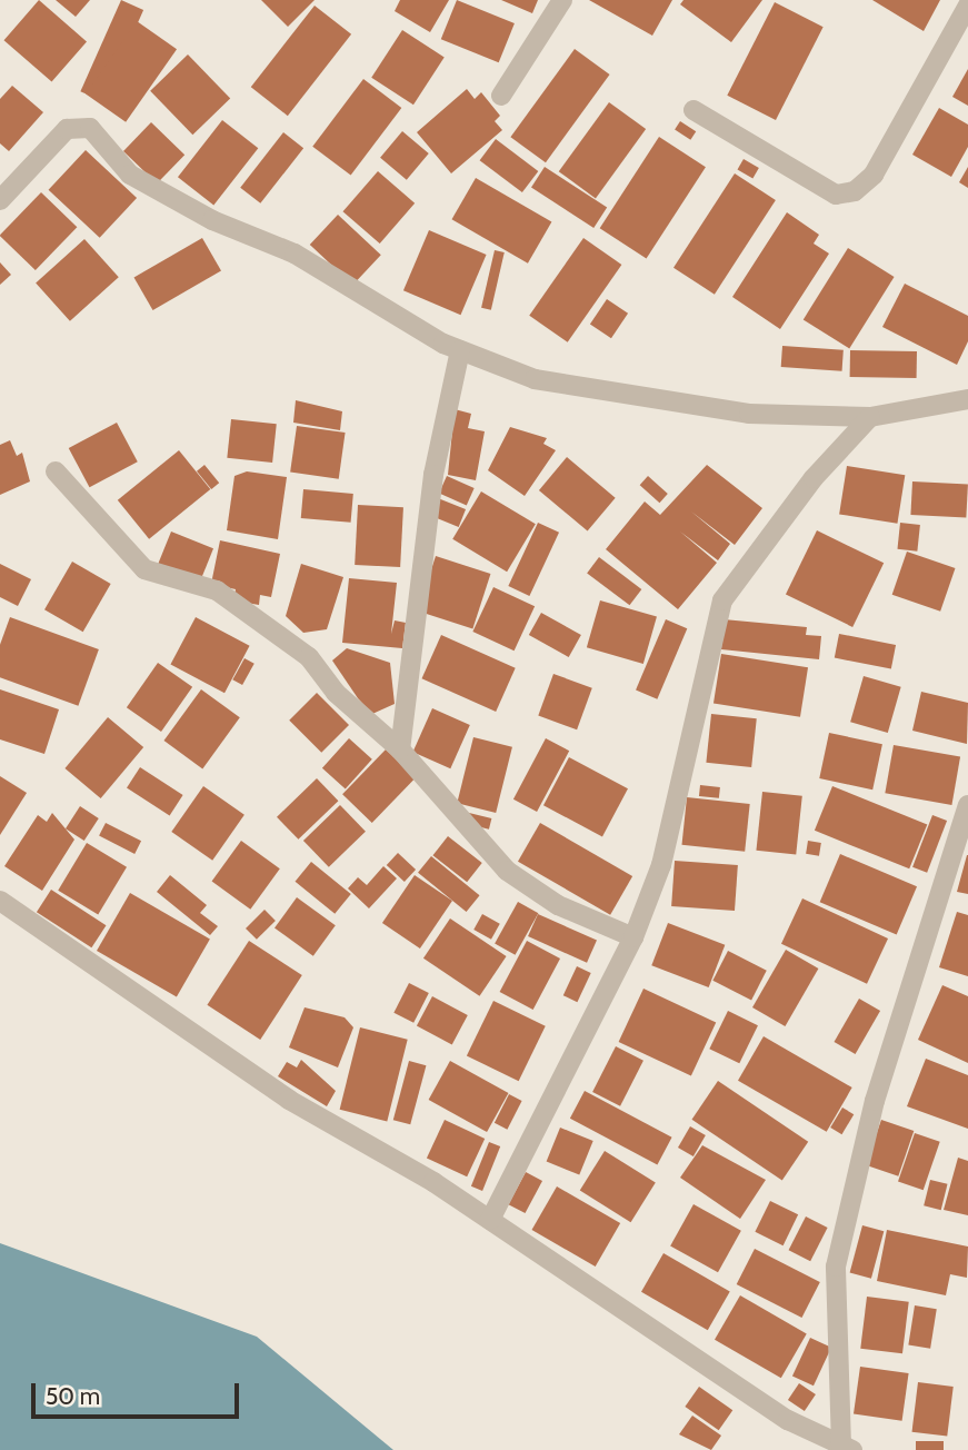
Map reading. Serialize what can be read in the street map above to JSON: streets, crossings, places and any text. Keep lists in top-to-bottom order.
{
  "scale_bar": "50 m"
}
